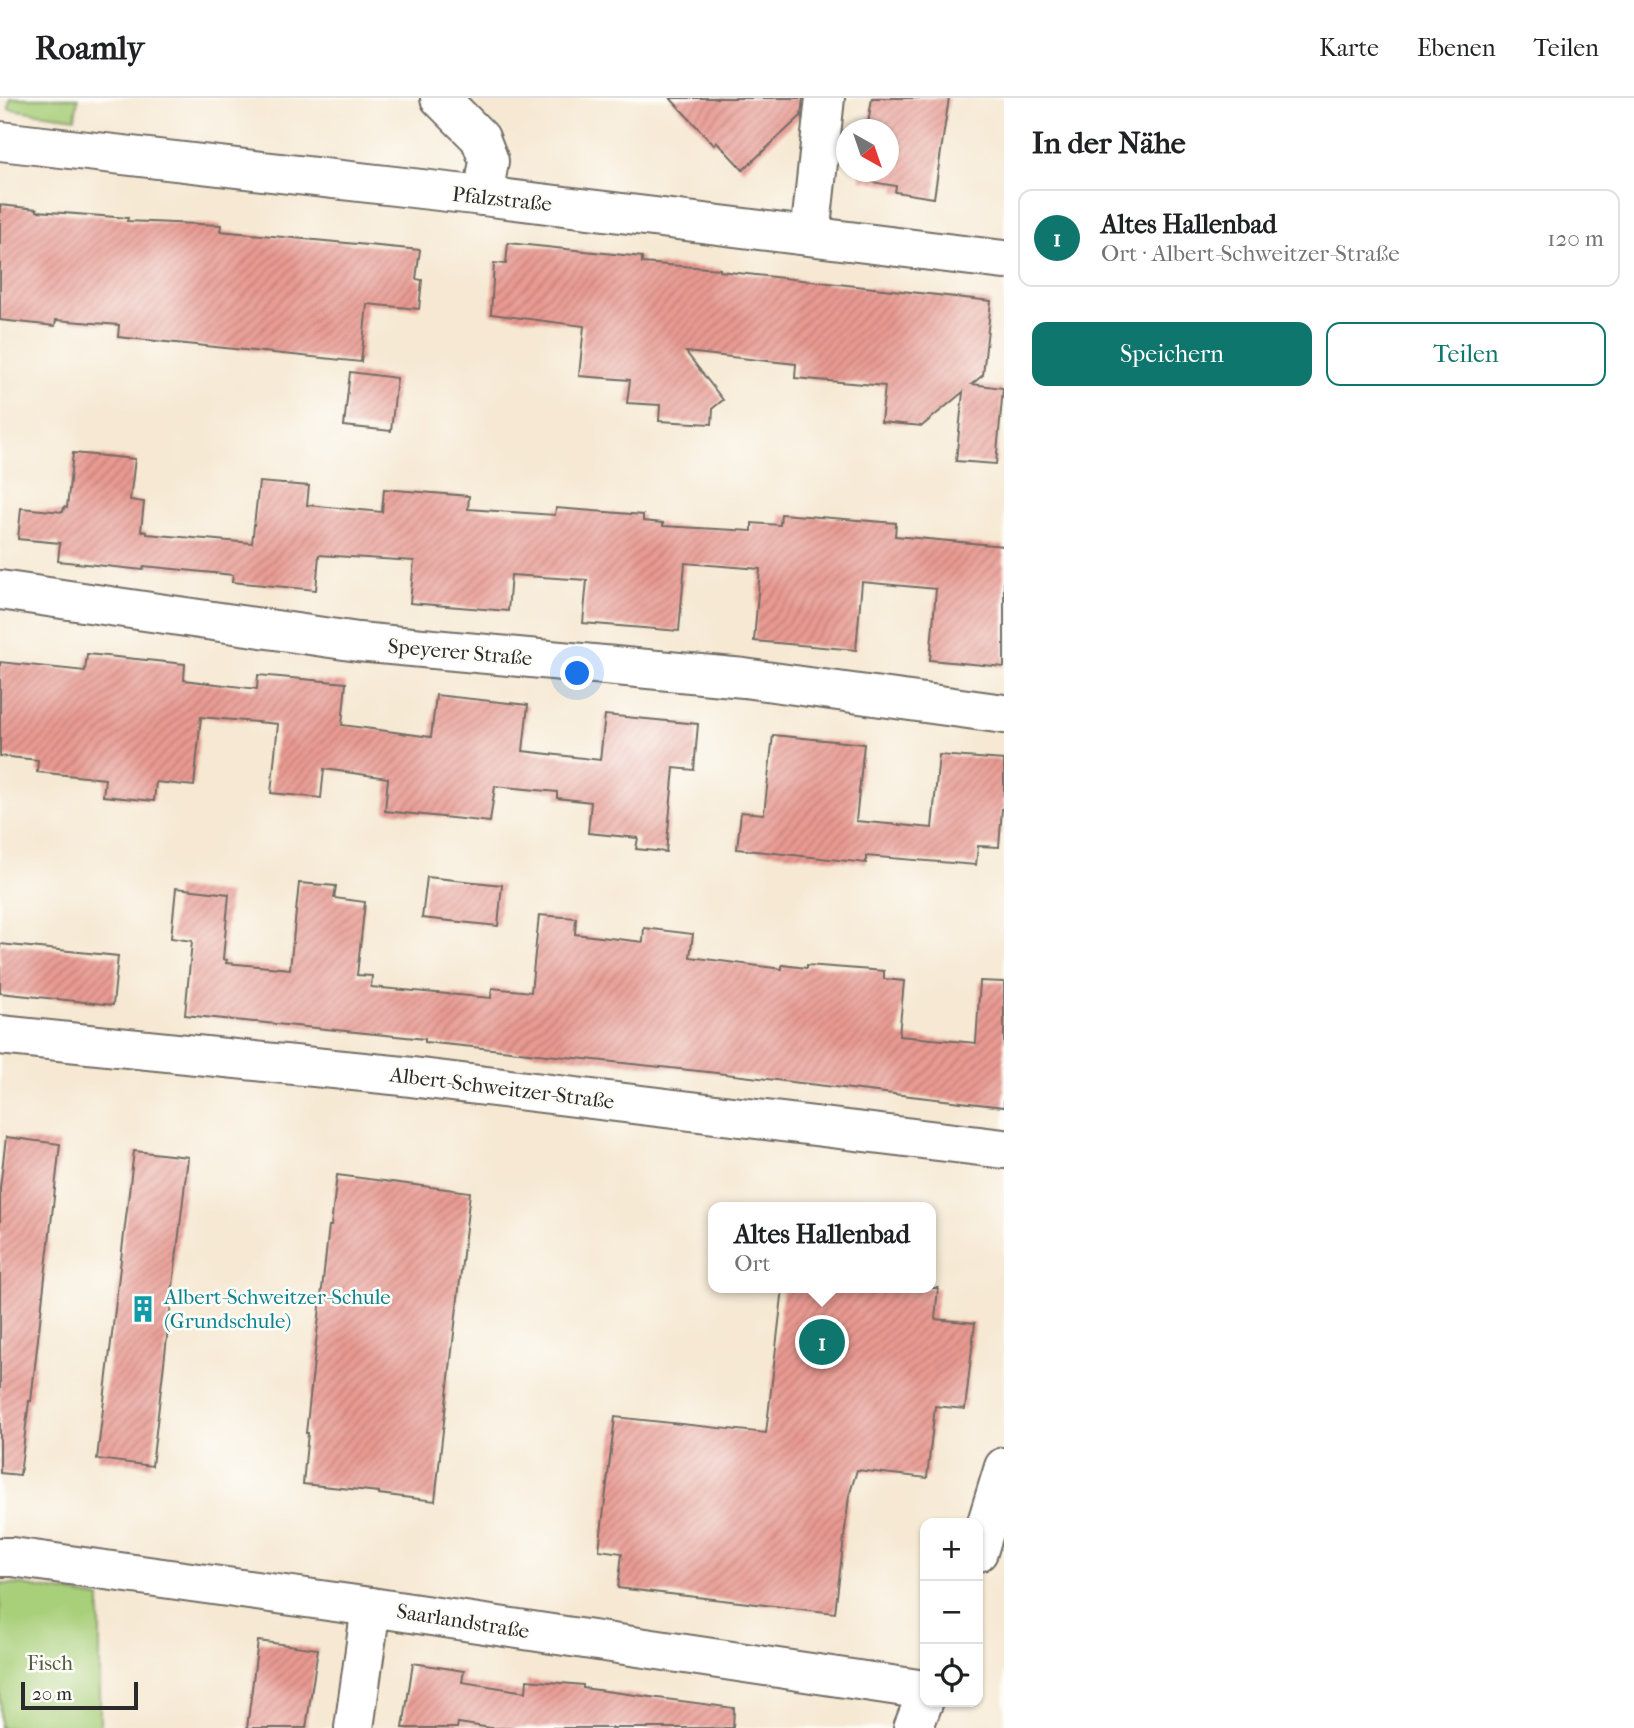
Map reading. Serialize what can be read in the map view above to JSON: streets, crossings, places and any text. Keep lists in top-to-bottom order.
{
  "streets": {
    "street": [
      "Pfalzstraße",
      "Speyerer Straße",
      "Albert-Schweitzer-Straße",
      "Saarlandstraße"
    ]
  },
  "parks": ["Fisch"],
  "places": {
    "building": ["Albert-Schweitzer-Schule (Grundschule)"]
  },
  "scale_bar": "20 m",
  "north": "bottom right",
  "page": {
    "header": "Roamly",
    "nav": ["Karte", "Ebenen", "Teilen"],
    "heading": "In der Nähe",
    "list": [
      {
        "mark": "1",
        "name": "Altes Hallenbad",
        "note": "Ort · Albert-Schweitzer-Straße",
        "value": "120 m"
      }
    ],
    "buttons": ["Speichern", "Teilen"],
    "popup": ["Altes Hallenbad", "Ort"],
    "pins": "1",
    "map_buttons": ["+", "−"],
    "scale": "20 m"
  }
}
